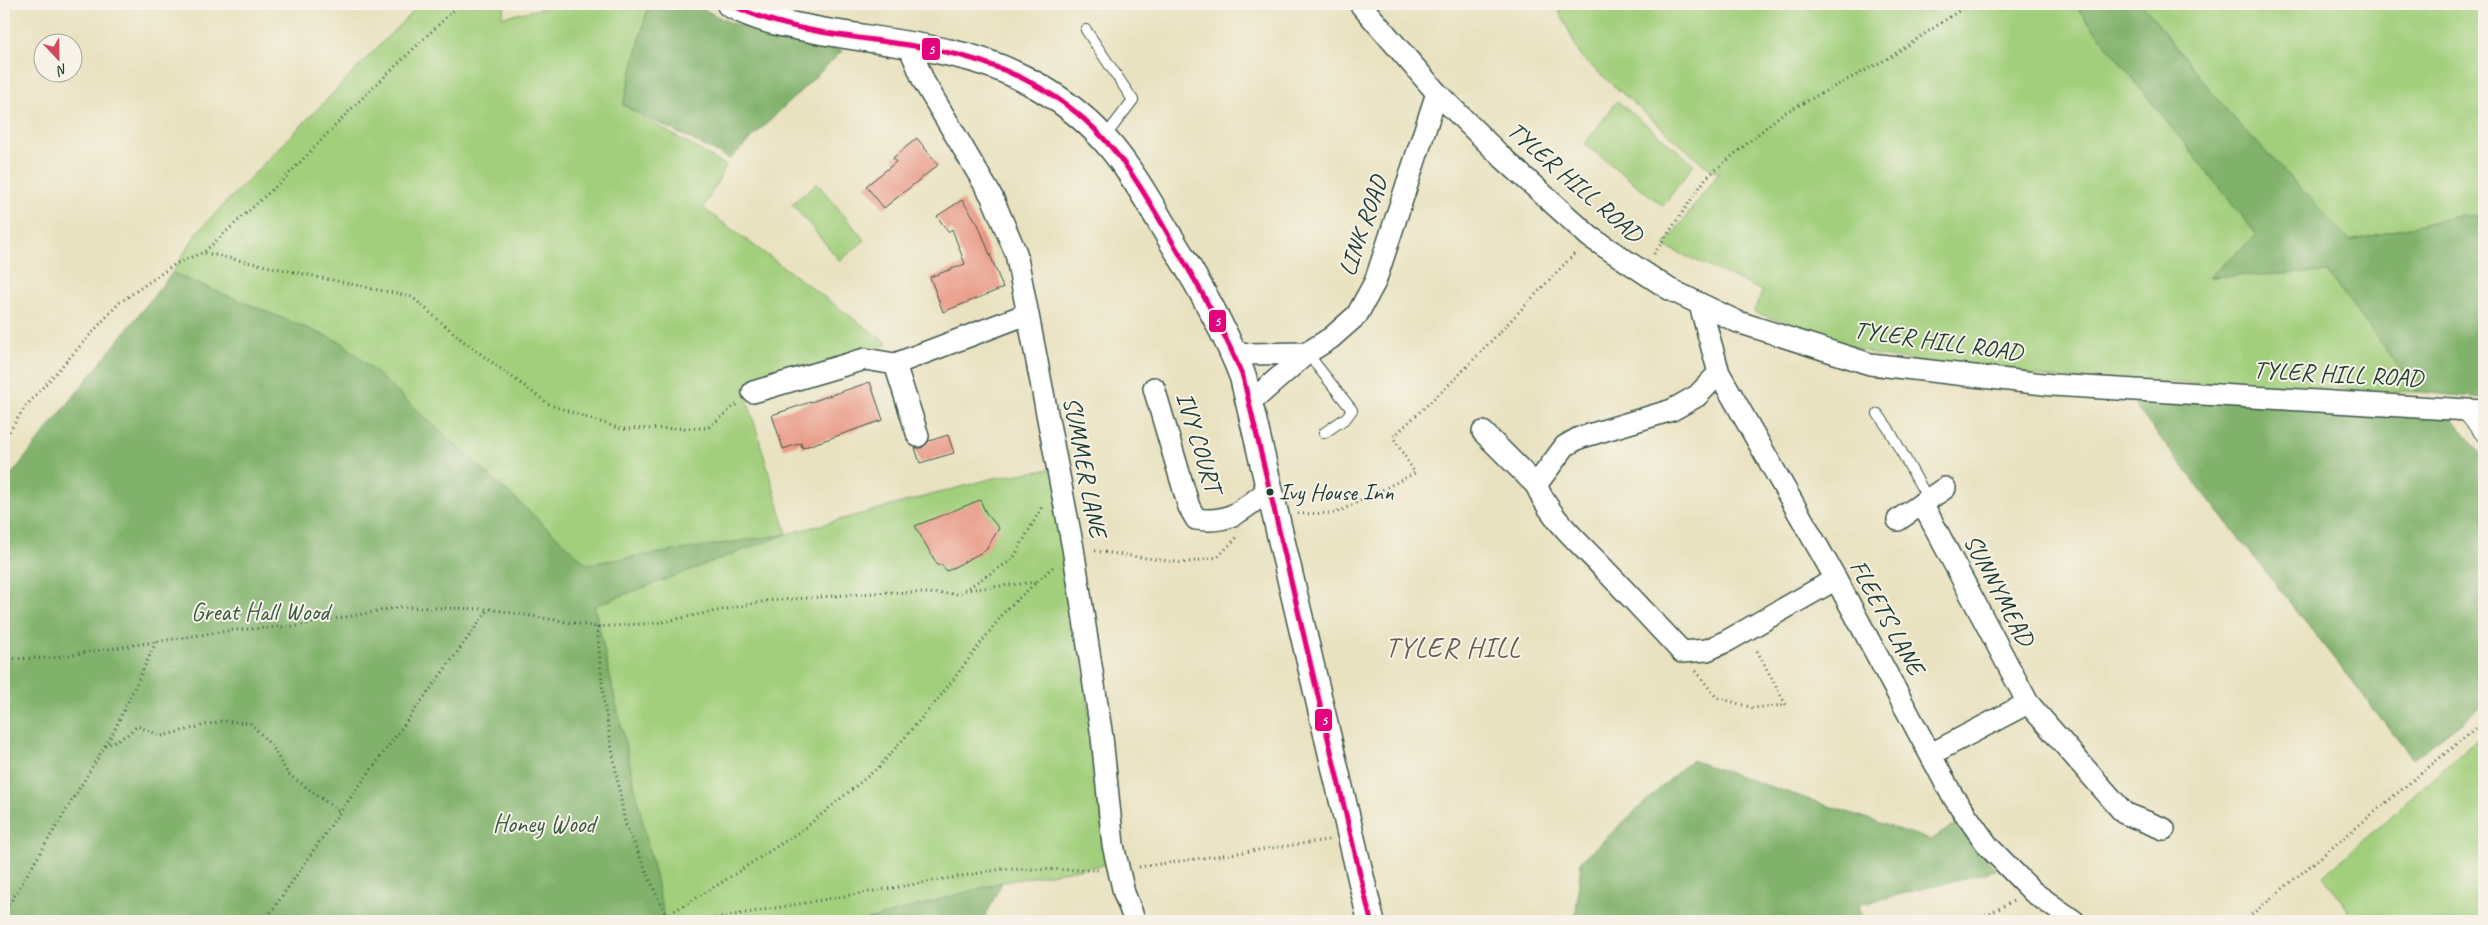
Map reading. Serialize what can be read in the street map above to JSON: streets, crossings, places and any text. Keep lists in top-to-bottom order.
{
  "streets": {
    "street": [
      "TYLER HILL ROAD",
      "LINK ROAD",
      "IVY COURT",
      "SUMMER LANE",
      "SUNNYMEAD",
      "FLEETS LANE"
    ]
  },
  "crossings": [
    ["TYLER HILL ROAD", "LINK ROAD"],
    ["TYLER HILL ROAD", "FLEETS LANE"]
  ],
  "districts": ["TYLER HILL"],
  "parks": ["Great Hall Wood", "Honey Wood"],
  "places": ["Ivy House Inn"],
  "lines": ["transit line 5"],
  "north": "bottom"
}
